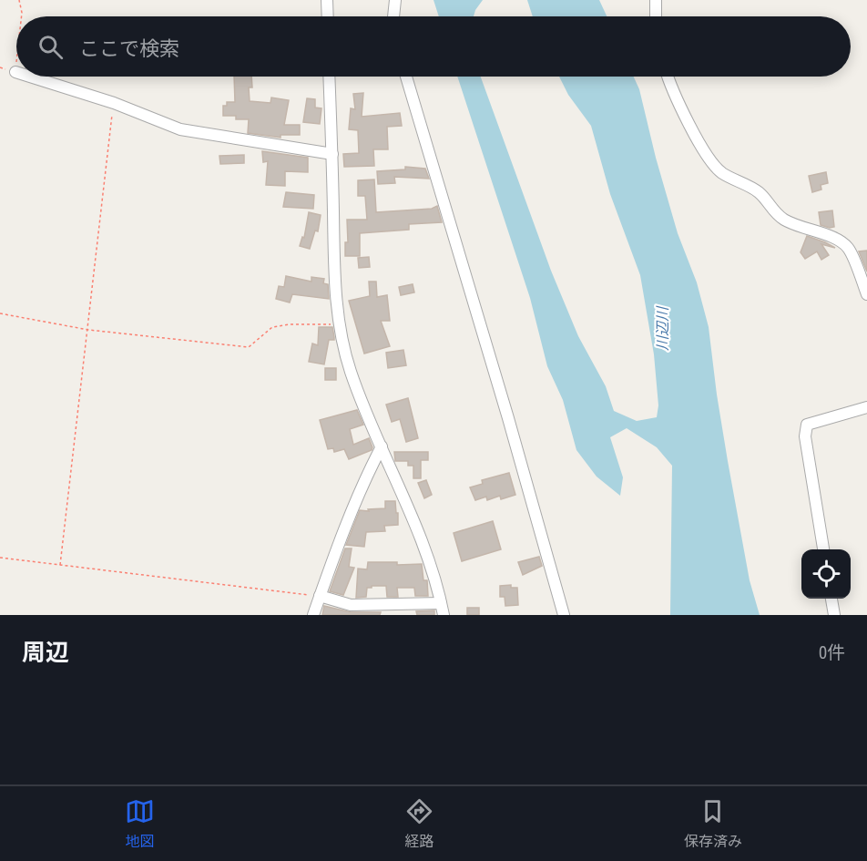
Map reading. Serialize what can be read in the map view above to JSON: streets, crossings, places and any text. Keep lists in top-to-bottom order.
{
  "water": ["川辺川"],
  "page": {
    "search": "ここで検索",
    "heading": ["周辺", "0件"],
    "nav": ["地図", "経路", "保存済み"]
  }
}
